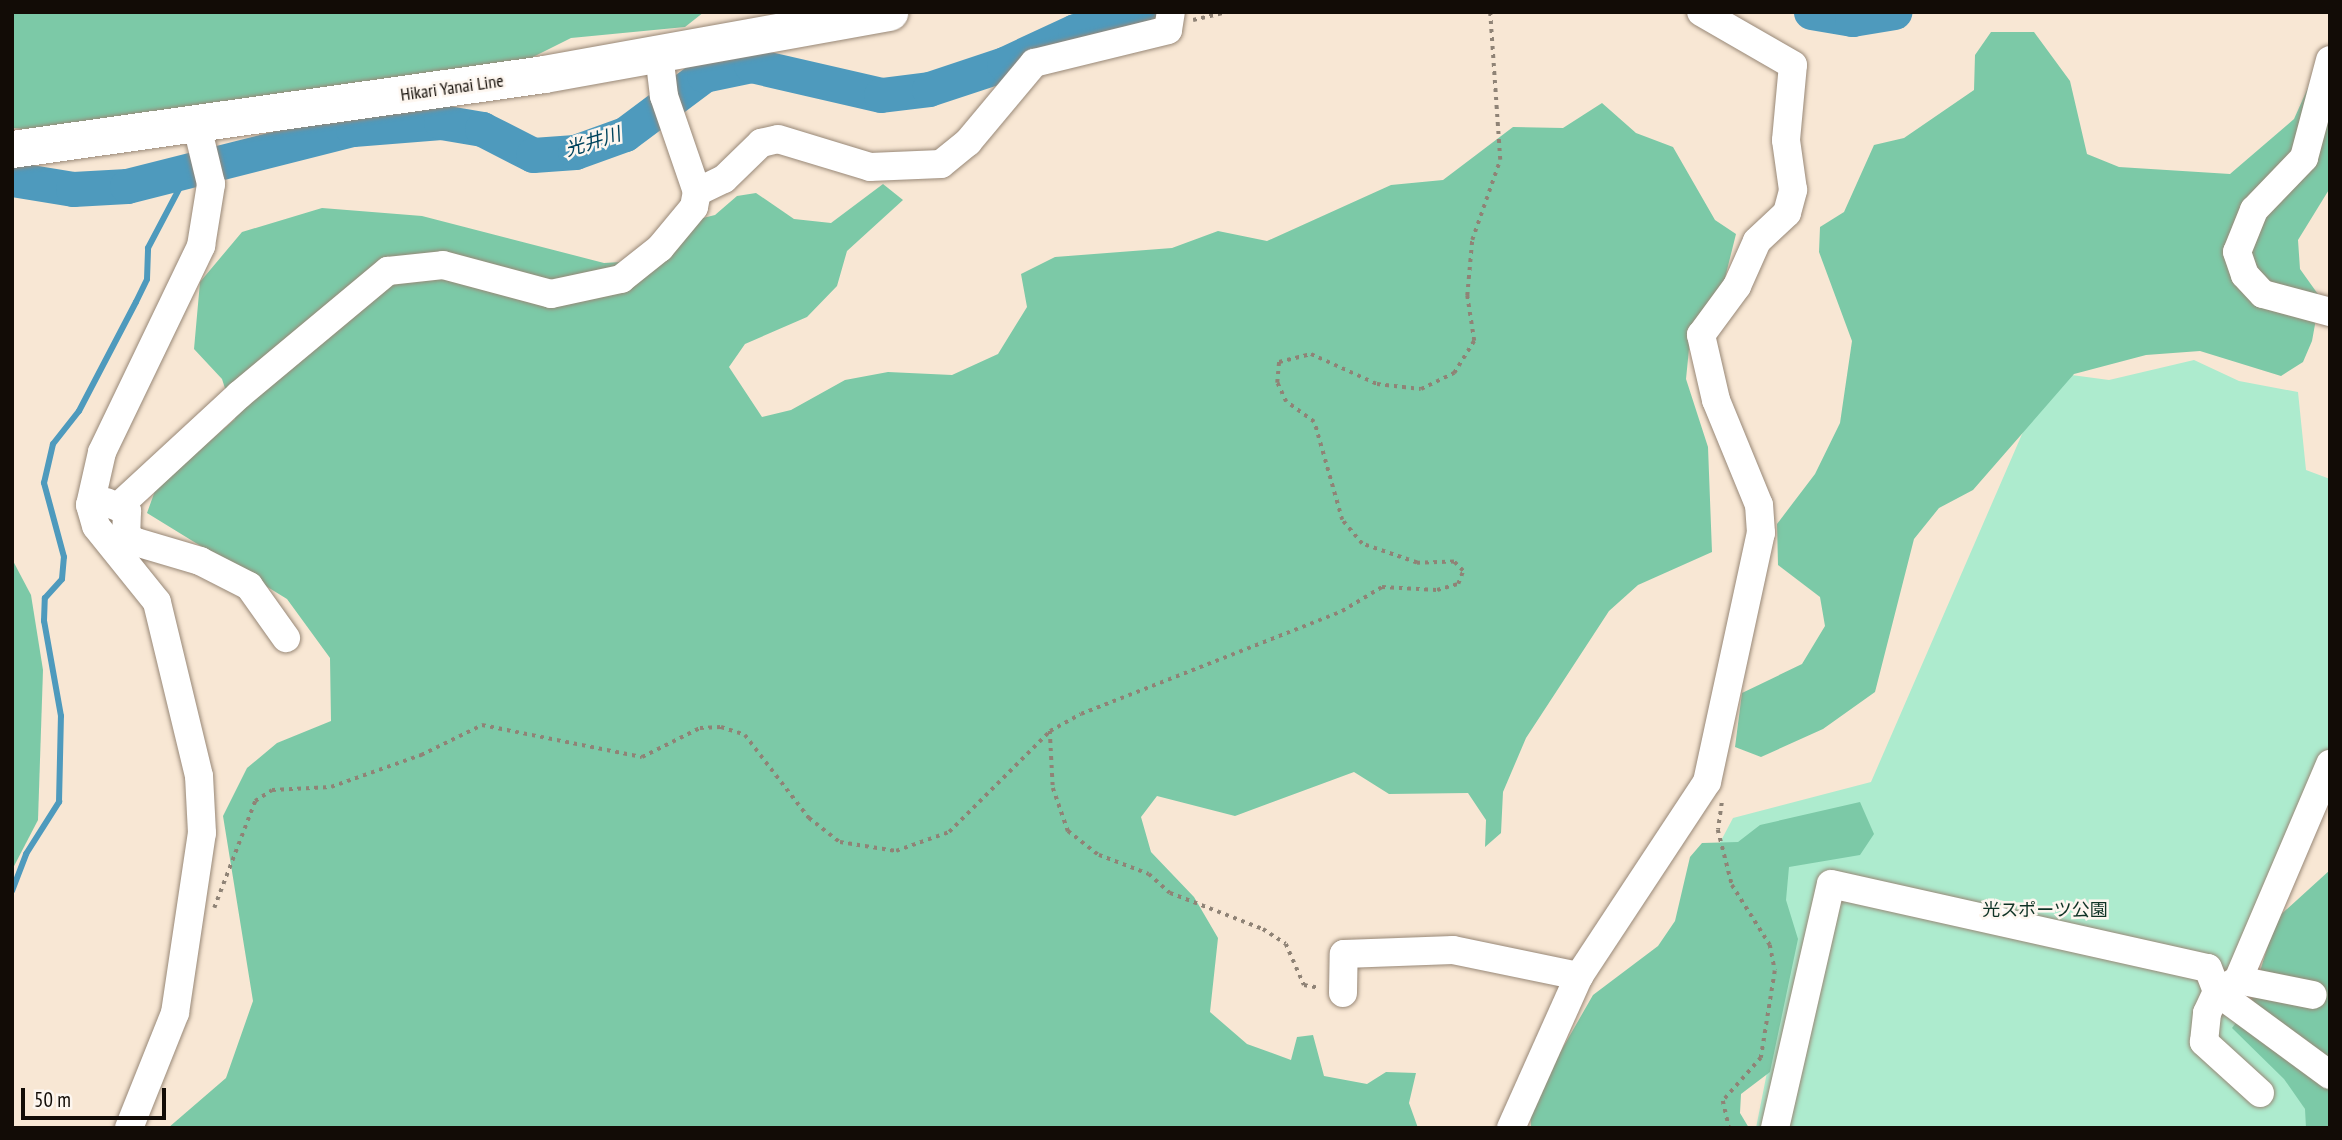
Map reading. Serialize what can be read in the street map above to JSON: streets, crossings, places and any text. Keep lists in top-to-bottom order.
{
  "streets": {
    "main road": ["Hikari Yanai Line"]
  },
  "water": ["光井川"],
  "parks": ["光スポーツ公園"],
  "scale_bar": "50 m"
}
